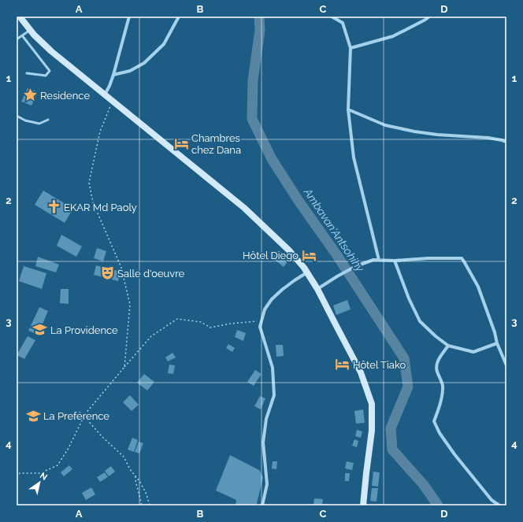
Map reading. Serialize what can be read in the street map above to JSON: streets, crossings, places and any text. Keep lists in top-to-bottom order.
{
  "water": ["Ambavan'Antsohihy"],
  "places": {
    "place": ["Residence"],
    "hotel": ["Chambres chez Dana", "Hôtel Diego", "Hôtel Tiako"],
    "church": ["EKAR Md Paoly"],
    "theatre": ["Salle d'oeuvre"],
    "school or university": ["La Providence", "La Preférence"]
  },
  "north": "top right",
  "grid": {
    "columns": [
      "A",
      "B",
      "C",
      "D"
    ],
    "rows": [
      "1",
      "2",
      "3",
      "4"
    ]
  }
}
